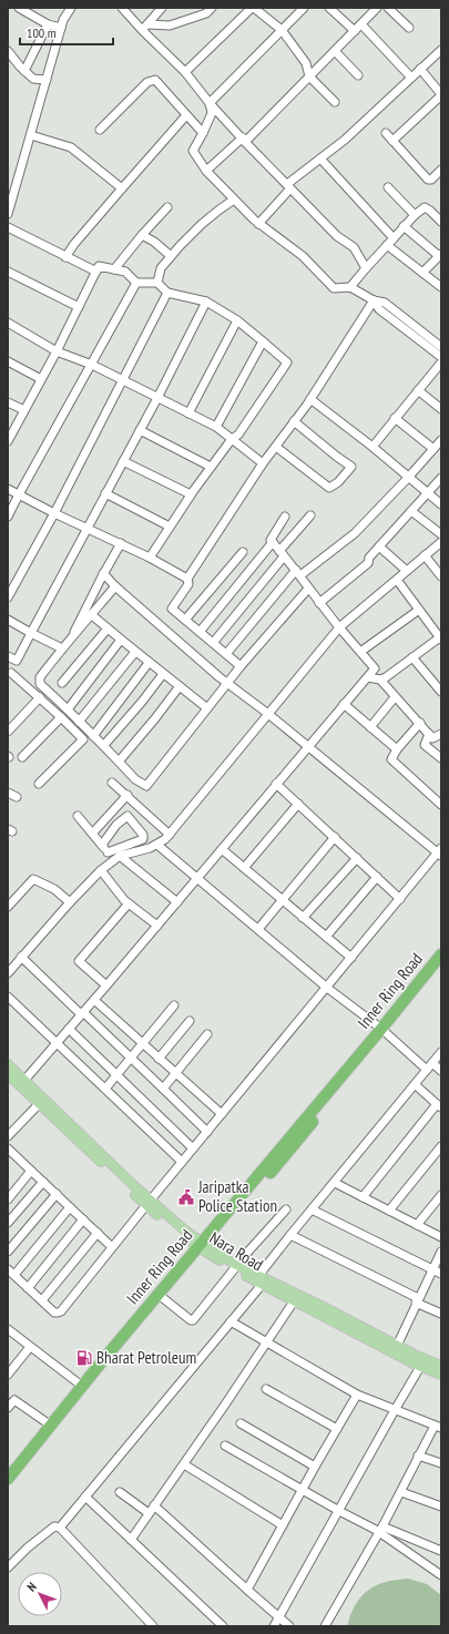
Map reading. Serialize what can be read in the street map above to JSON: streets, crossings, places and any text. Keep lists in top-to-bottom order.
{
  "streets": {
    "highway": ["Inner Ring Road"],
    "main road": ["Nara Road"]
  },
  "crossings": [
    ["Inner Ring Road", "Nara Road"]
  ],
  "places": {
    "public building": ["Jaripatka Police Station"],
    "fuel station": ["Bharat Petroleum"]
  },
  "scale_bar": "100 m",
  "north": "top left"
}
